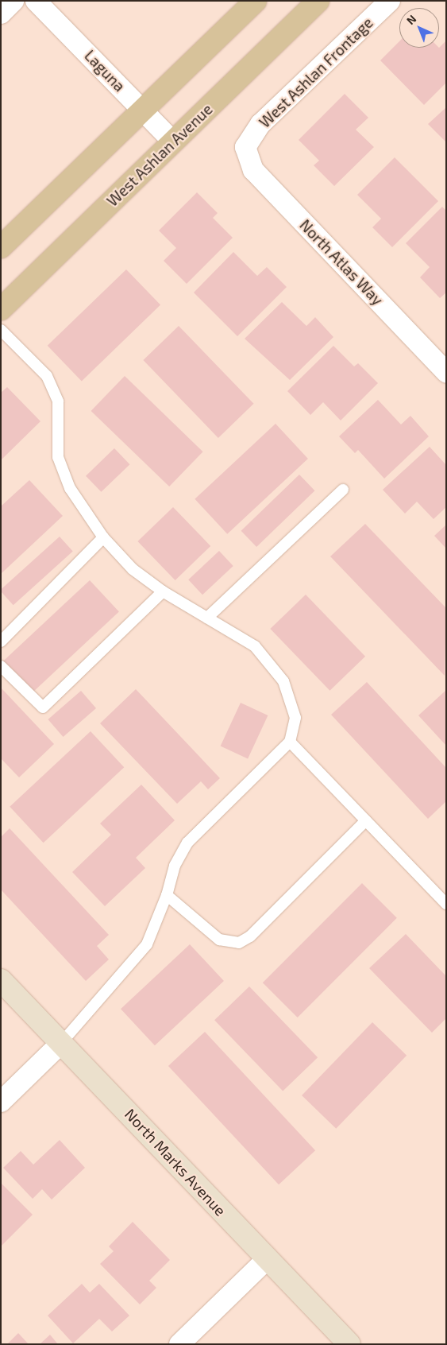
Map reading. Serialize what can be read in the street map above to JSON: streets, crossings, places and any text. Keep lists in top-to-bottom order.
{
  "streets": {
    "main road": ["West Ashlan Avenue", "North Marks Avenue"],
    "street": ["Laguna", "West Ashlan Frontage", "North Atlas Way"]
  },
  "crossings": [
    ["Laguna", "West Ashlan Avenue"],
    ["West Ashlan Frontage", "North Atlas Way"]
  ],
  "north": "top left"
}
